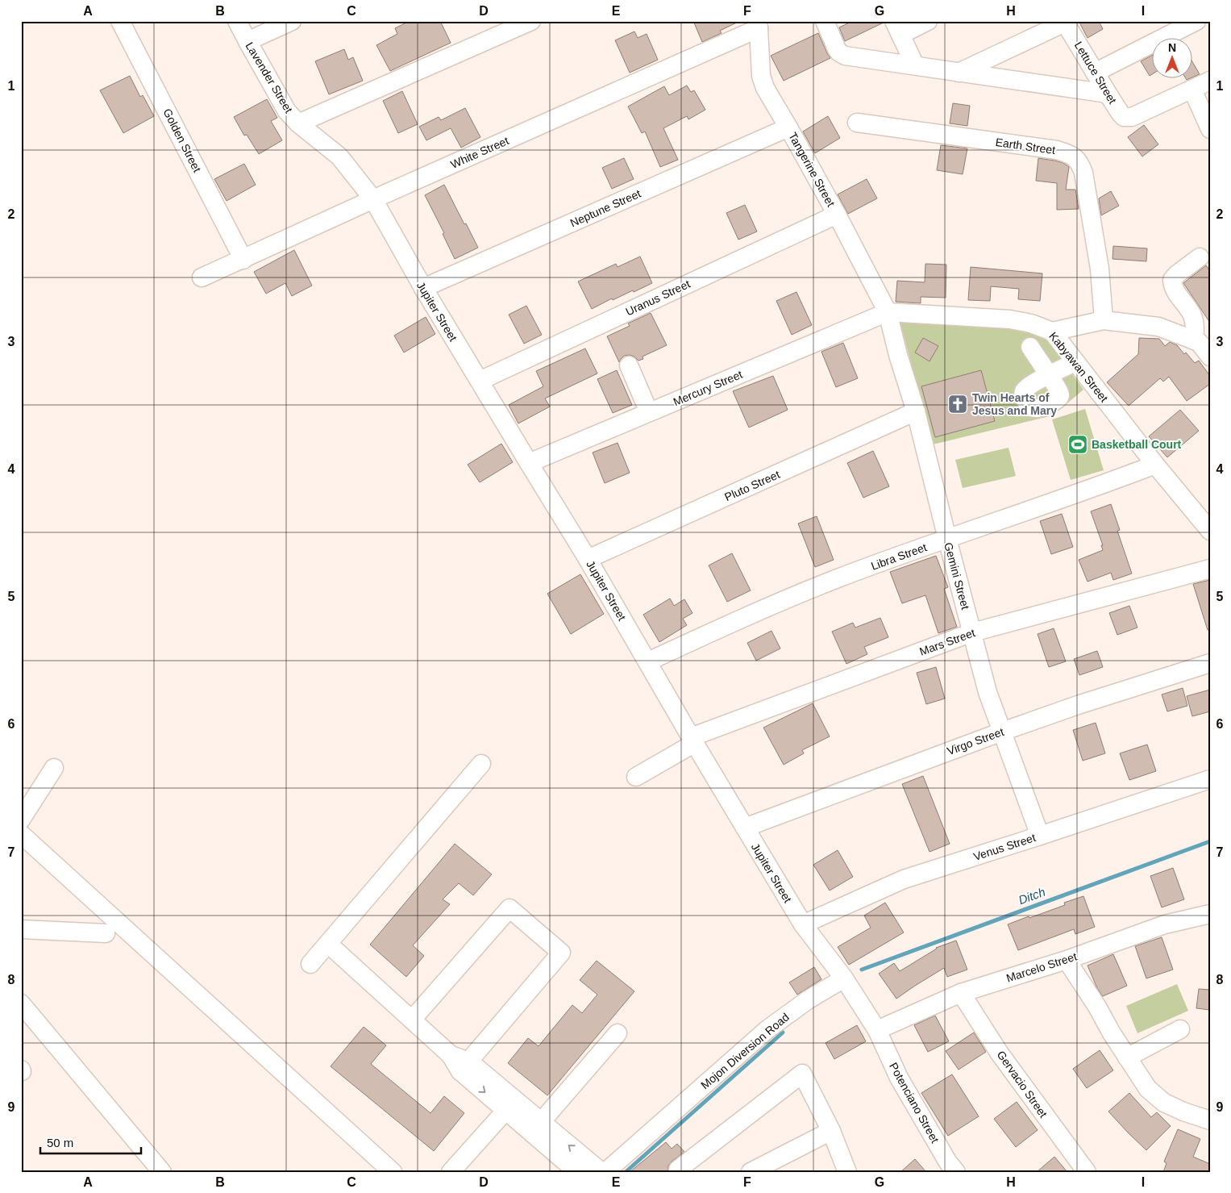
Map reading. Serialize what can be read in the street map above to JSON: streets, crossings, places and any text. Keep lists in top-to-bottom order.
{
  "streets": {
    "street": [
      "Lettuce Street",
      "Lavender Street",
      "Golden Street",
      "Earth Street",
      "White Street",
      "Tangerine Street",
      "Neptune Street",
      "Uranus Street",
      "Jupiter Street",
      "Kabyawan Street",
      "Mercury Street",
      "Pluto Street",
      "Libra Street",
      "Gemini Street",
      "Mars Street",
      "Virgo Street",
      "Venus Street",
      "Marcelo Street",
      "Mojon Diversion Road",
      "Gervacio Street",
      "Potenciano Street"
    ]
  },
  "crossings": [
    ["Lavender Street", "White Street"],
    ["Lavender Street", "Jupiter Street"],
    ["Golden Street", "White Street"],
    ["White Street", "Tangerine Street"],
    ["White Street", "Jupiter Street"],
    ["Tangerine Street", "Neptune Street"],
    ["Tangerine Street", "Uranus Street"],
    ["Tangerine Street", "Kabyawan Street"],
    ["Tangerine Street", "Mercury Street"],
    ["Tangerine Street", "Gemini Street"],
    ["Neptune Street", "Jupiter Street"],
    ["Uranus Street", "Jupiter Street"],
    ["Jupiter Street", "Mercury Street"],
    ["Jupiter Street", "Pluto Street"],
    ["Jupiter Street", "Libra Street"],
    ["Jupiter Street", "Mars Street"],
    ["Jupiter Street", "Virgo Street"],
    ["Jupiter Street", "Venus Street"],
    ["Jupiter Street", "Mojon Diversion Road"],
    ["Kabyawan Street", "Mercury Street"],
    ["Kabyawan Street", "Libra Street"],
    ["Kabyawan Street", "Gemini Street"],
    ["Mercury Street", "Gemini Street"],
    ["Pluto Street", "Gemini Street"],
    ["Libra Street", "Gemini Street"],
    ["Gemini Street", "Mars Street"],
    ["Gemini Street", "Virgo Street"],
    ["Gemini Street", "Venus Street"],
    ["Marcelo Street", "Gervacio Street"],
    ["Marcelo Street", "Potenciano Street"]
  ],
  "water": ["Ditch"],
  "places": {
    "church": ["Twin Hearts of Jesus and Mary"],
    "sports": ["Basketball Court"]
  },
  "scale_bar": "50 m",
  "north": "top",
  "grid": {
    "columns": [
      "A",
      "B",
      "C",
      "D",
      "E",
      "F",
      "G",
      "H",
      "I"
    ],
    "rows": [
      "1",
      "2",
      "3",
      "4",
      "5",
      "6",
      "7",
      "8",
      "9"
    ]
  }
}
